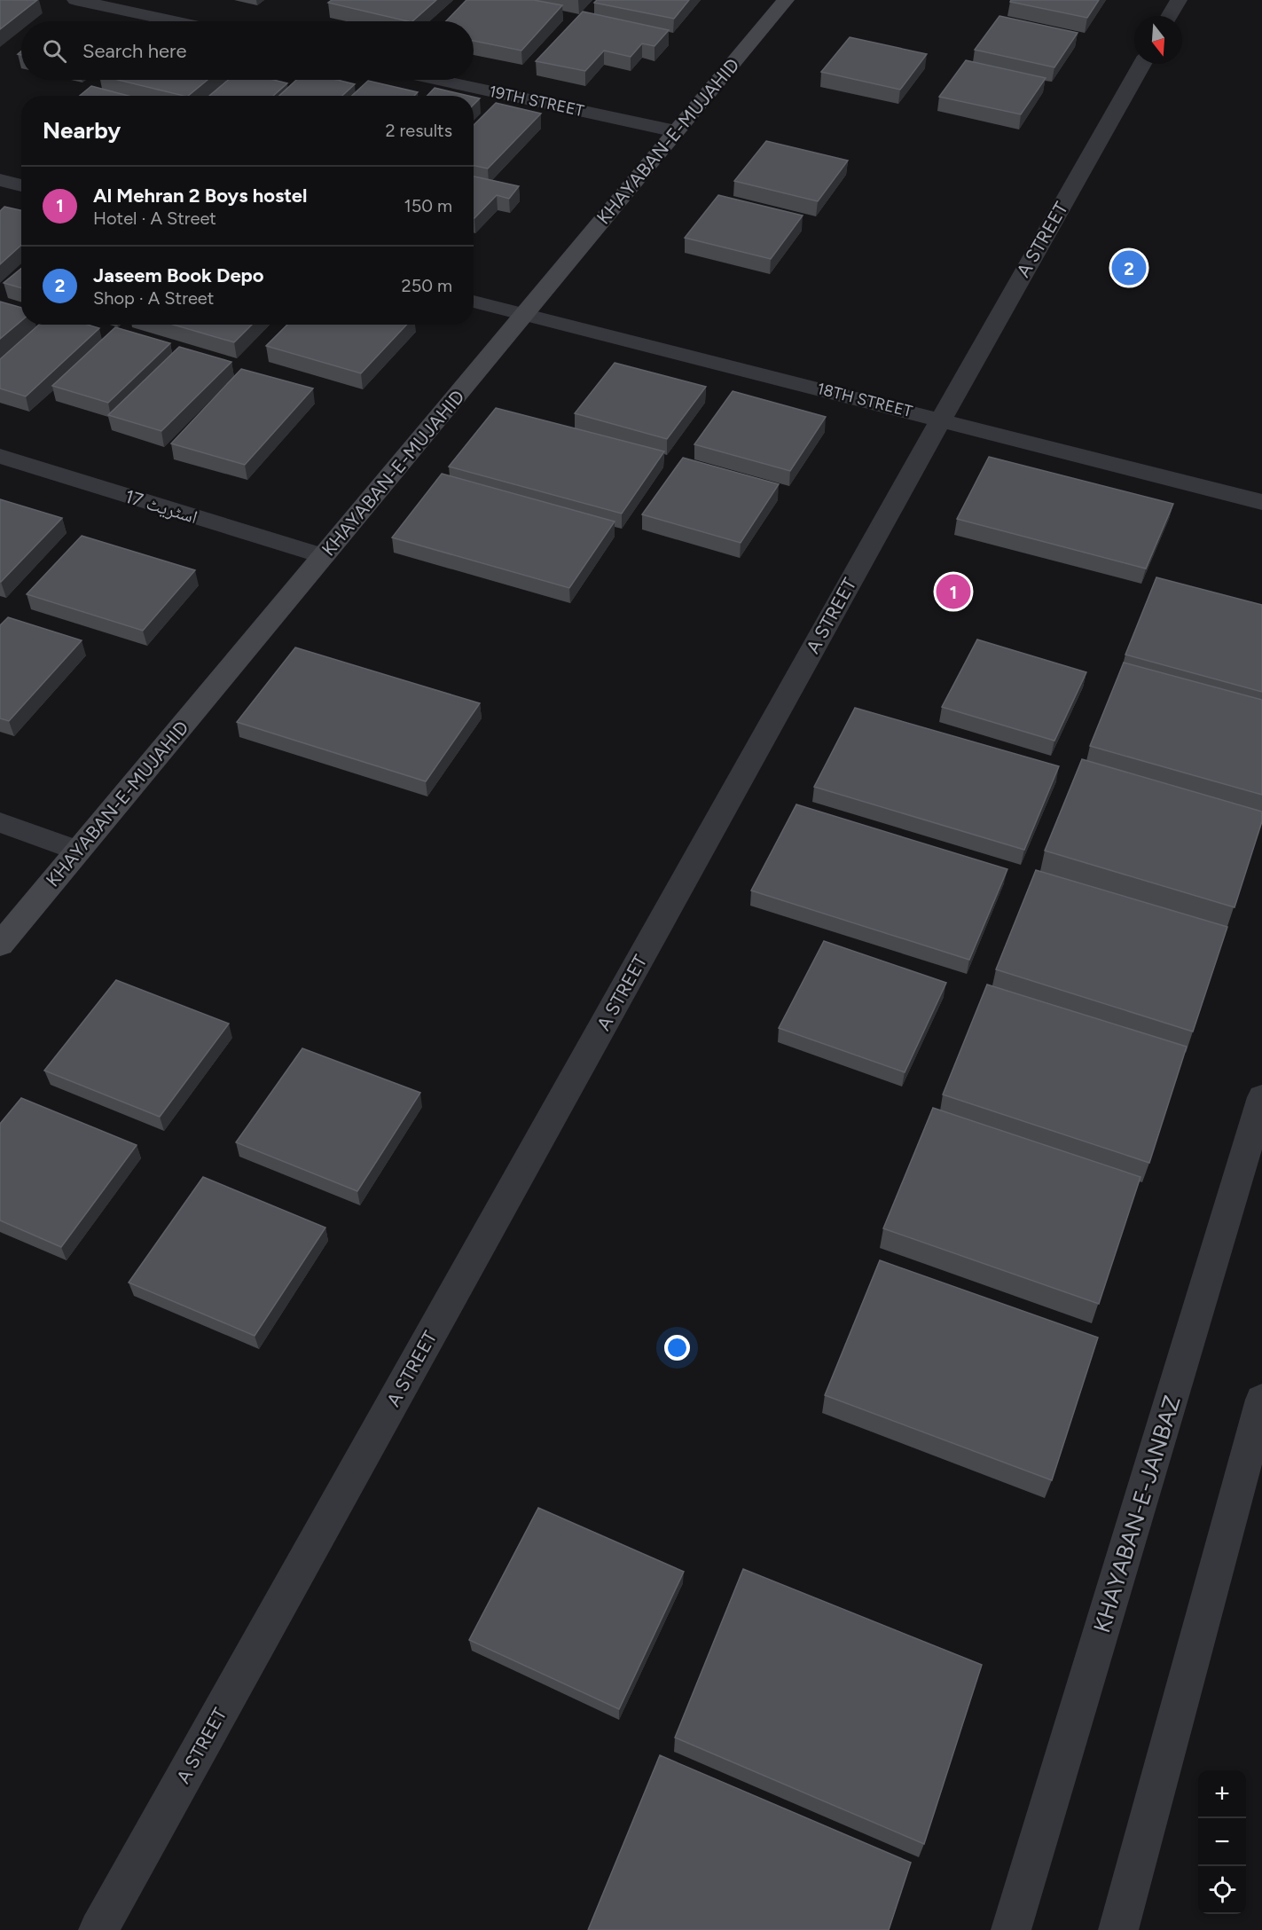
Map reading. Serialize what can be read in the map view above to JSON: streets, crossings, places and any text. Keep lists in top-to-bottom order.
{
  "streets": {
    "main road": ["KHAYABAN-E-MUJAHID"],
    "street": [
      "19TH STREET",
      "A STREET",
      "18TH STREET",
      "اسٹریٹ 17",
      "KHAYABAN-E-JANBAZ"
    ]
  },
  "crossings": [
    ["19TH STREET", "KHAYABAN-E-MUJAHID"],
    ["KHAYABAN-E-MUJAHID", "18TH STREET"],
    ["KHAYABAN-E-MUJAHID", "اسٹریٹ 17"],
    ["A STREET", "18TH STREET"]
  ],
  "north": "bottom",
  "page": {
    "search": "Search here",
    "heading": ["Nearby", "2 results"],
    "list": [
      {
        "mark": "1",
        "name": "Al Mehran 2 Boys hostel",
        "note": "Hotel · A Street",
        "value": "150 m"
      },
      {
        "mark": "2",
        "name": "Jaseem Book Depo",
        "note": "Shop · A Street",
        "value": "250 m"
      }
    ],
    "pins": ["2", "1"],
    "map_buttons": ["+", "−"]
  }
}
